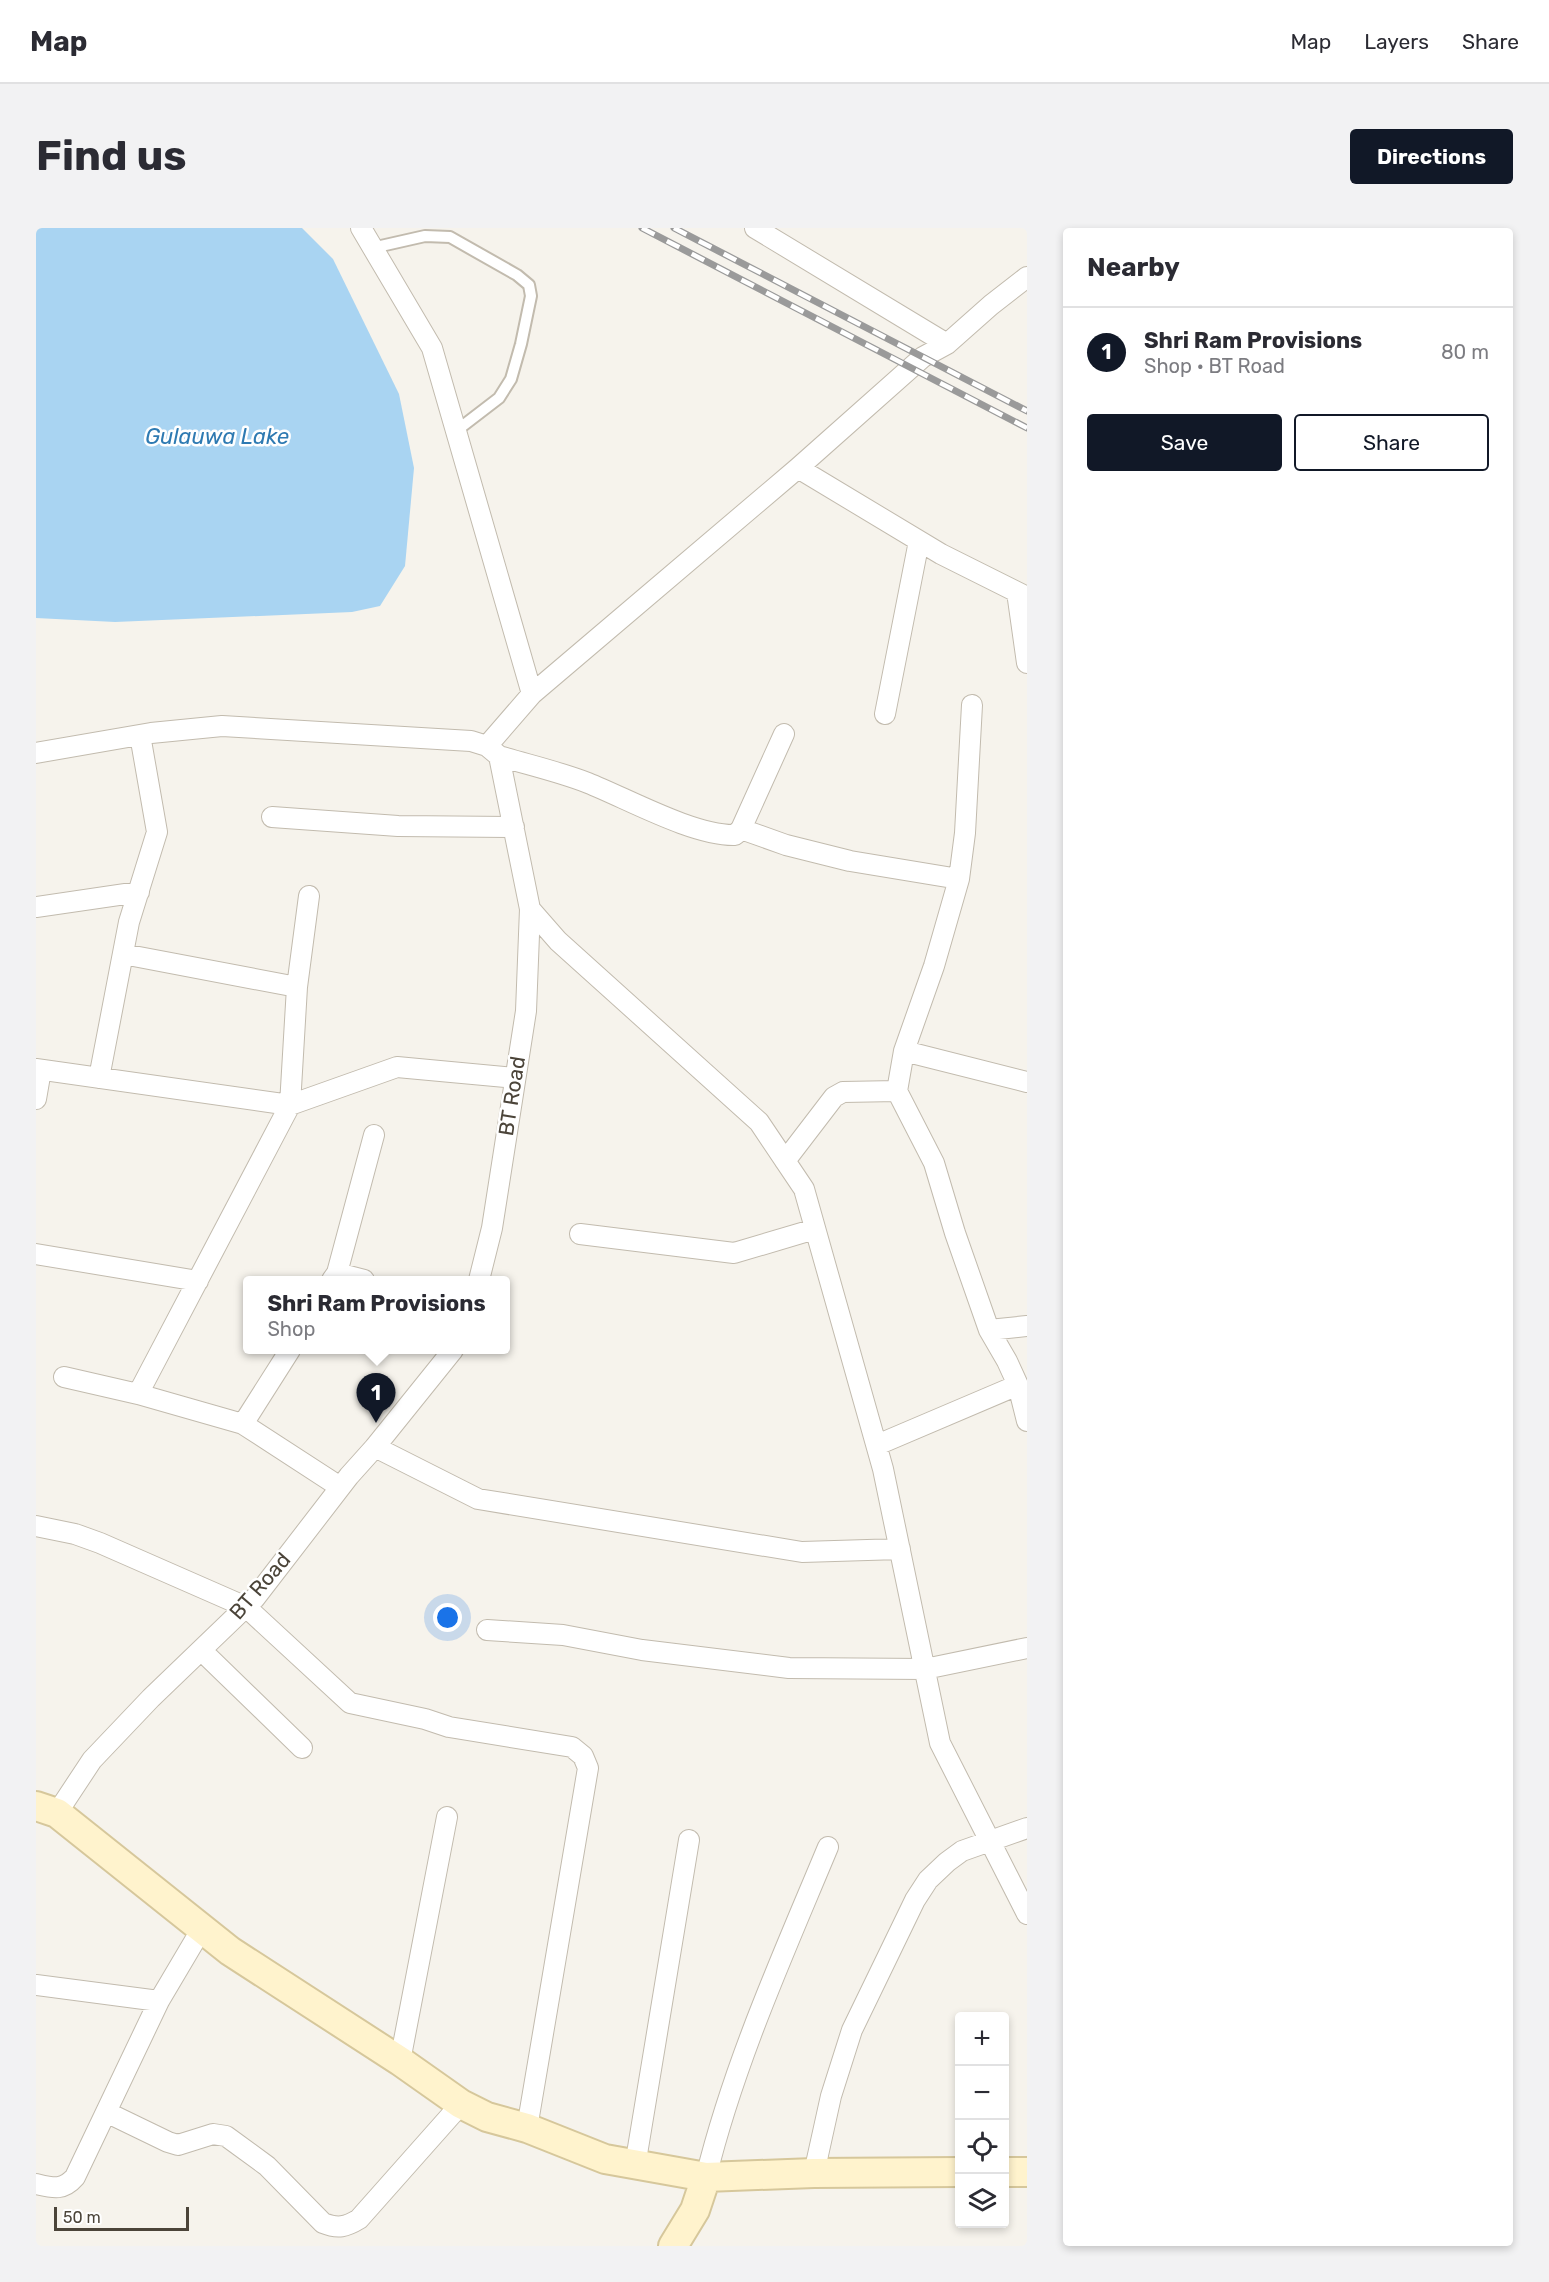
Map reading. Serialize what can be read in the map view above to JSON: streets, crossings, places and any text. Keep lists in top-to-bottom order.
{
  "streets": {
    "street": ["BT Road"]
  },
  "water": ["Gulauwa Lake"],
  "scale_bar": "50 m",
  "page": {
    "header": "Map",
    "nav": ["Map", "Layers", "Share"],
    "buttons": [
      "Directions",
      ["Save", "Share"]
    ],
    "title": "Find us",
    "heading": "Nearby",
    "list": [
      {
        "mark": "1",
        "name": "Shri Ram Provisions",
        "note": "Shop · BT Road",
        "value": "80 m"
      }
    ],
    "popup": ["Shri Ram Provisions", "Shop"],
    "pins": "1",
    "map_buttons": ["+", "−"],
    "scale": "50 m"
  }
}
